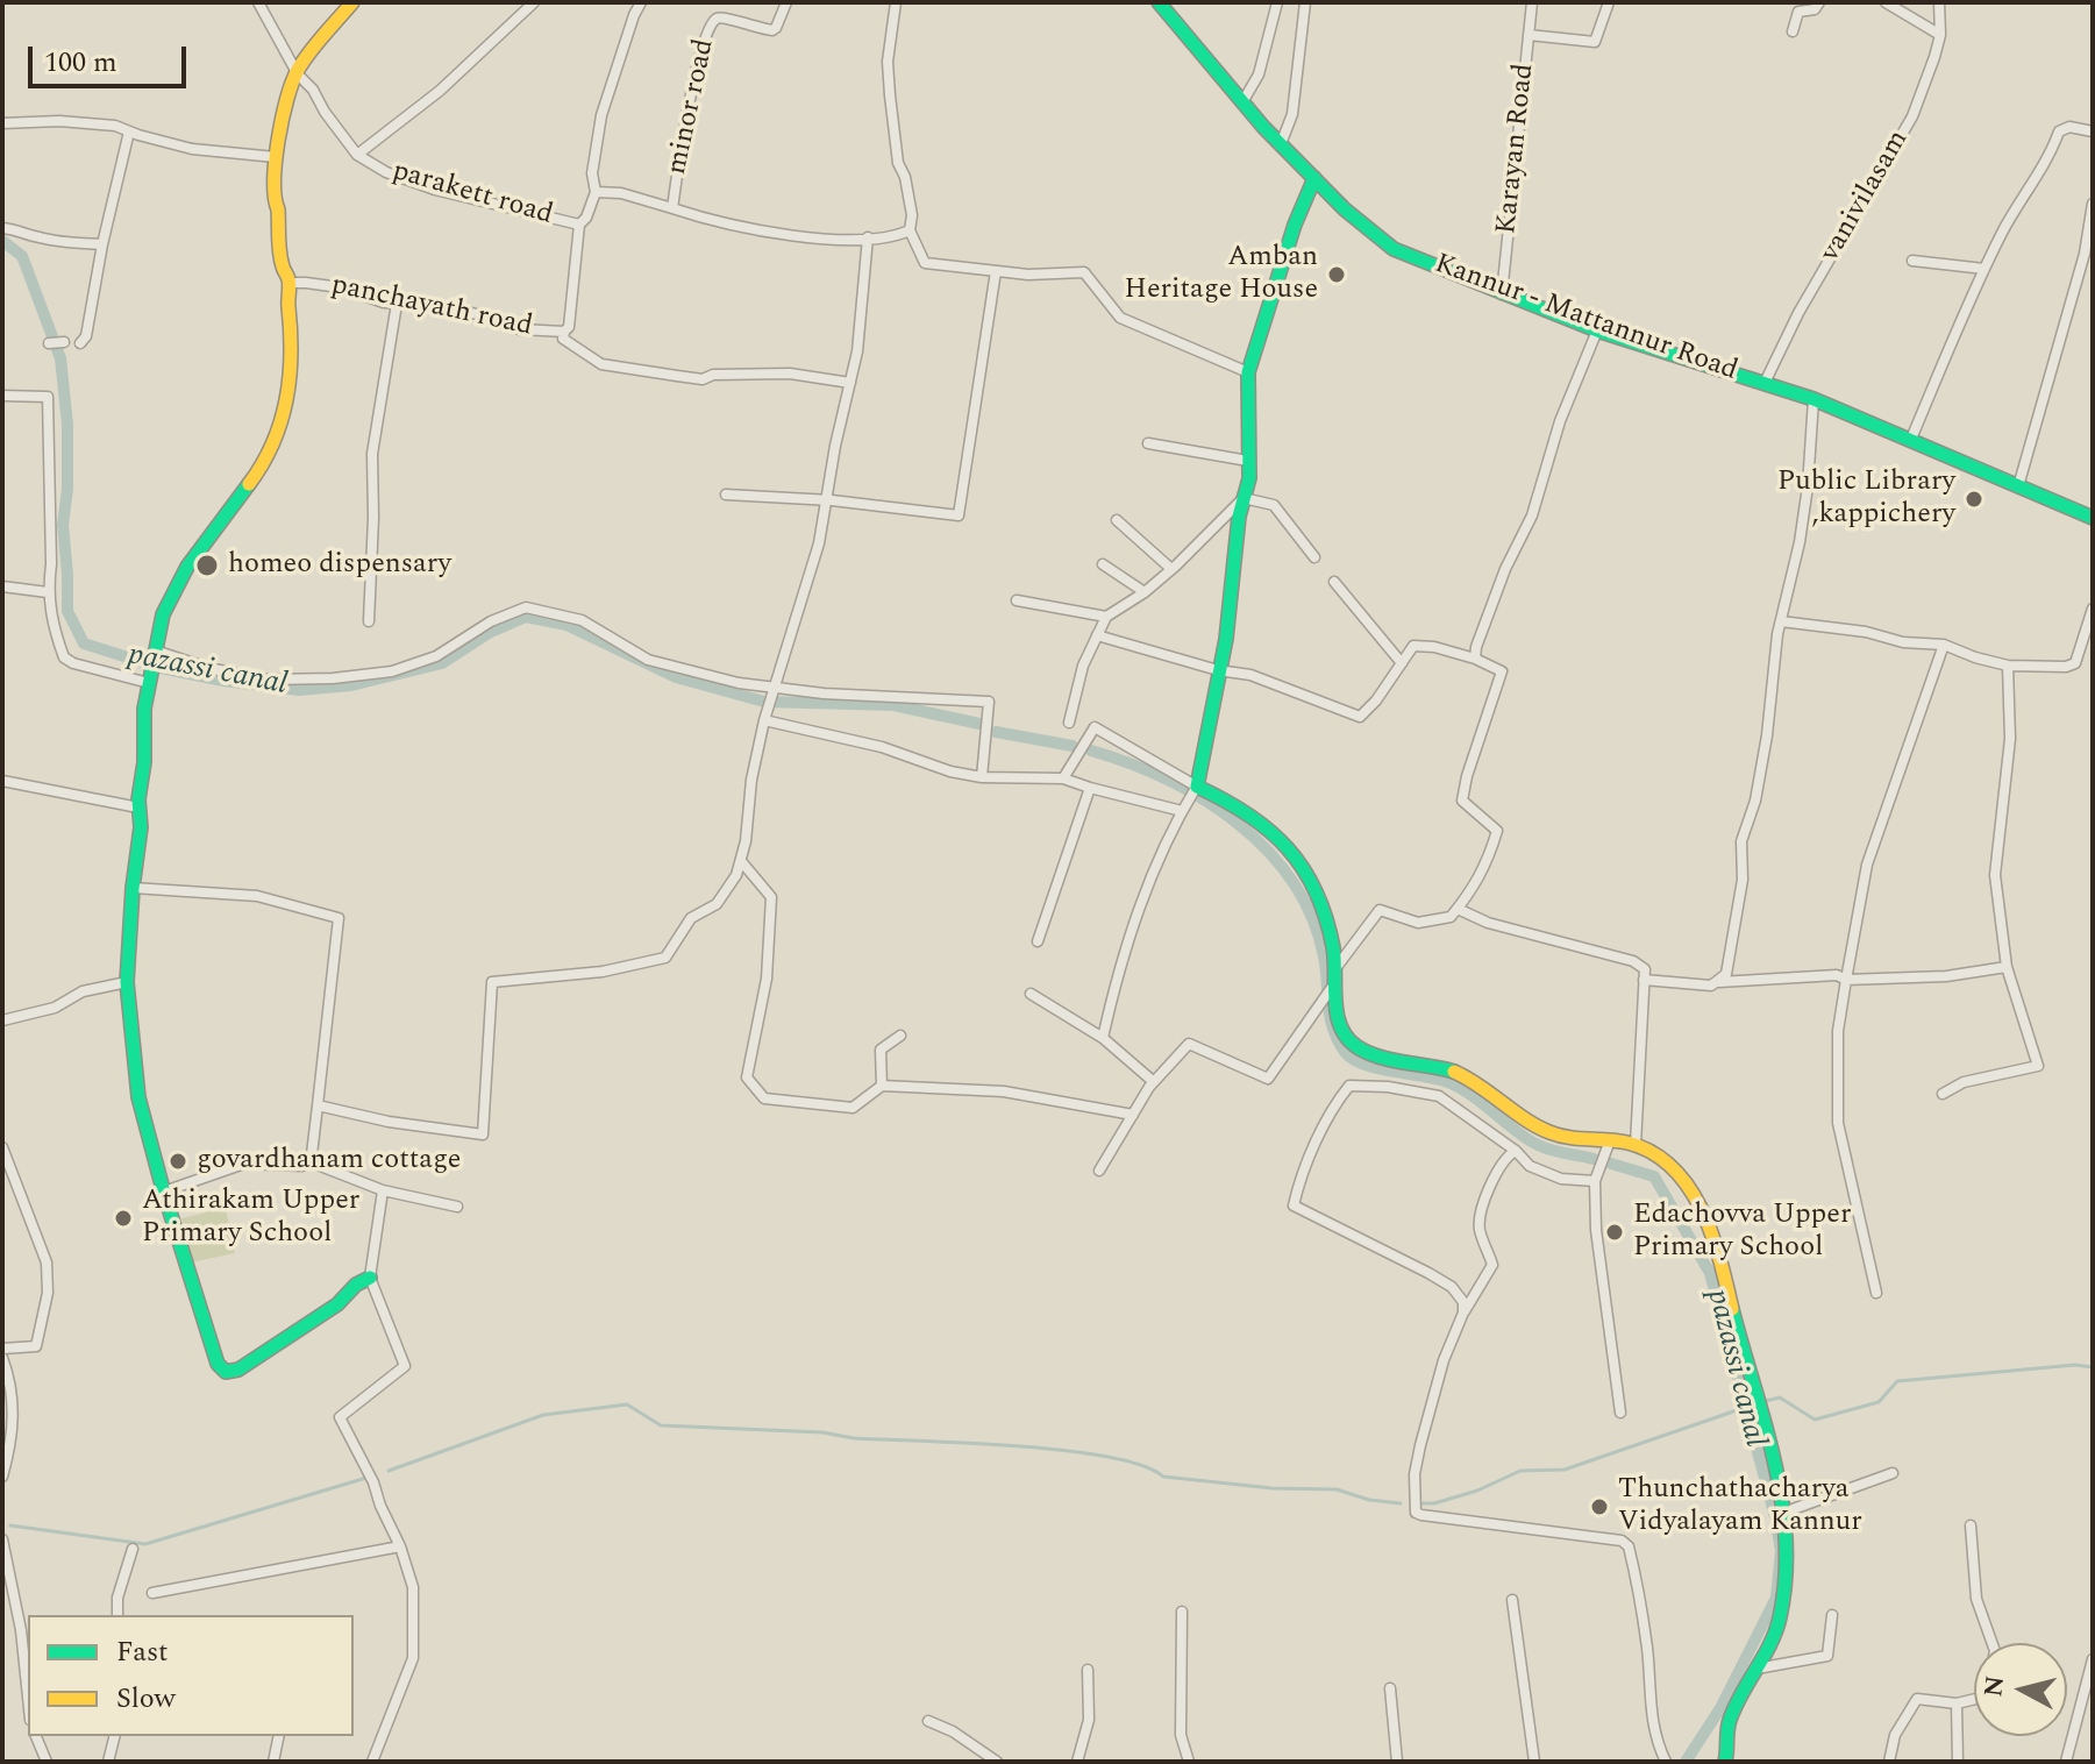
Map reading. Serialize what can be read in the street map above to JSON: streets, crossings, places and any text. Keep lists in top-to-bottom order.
{
  "streets": {
    "street": [
      "minor road",
      "Karayan Road",
      "parakett road",
      "vanivilasam",
      "panchayath road",
      "Kannur - Mattannur Road"
    ]
  },
  "crossings": [
    ["minor road", "panchayath road"],
    ["Karayan Road", "Kannur - Mattannur Road"],
    ["parakett road", "panchayath road"],
    ["vanivilasam", "Kannur - Mattannur Road"]
  ],
  "water": ["pazassi canal"],
  "places": [
    "Amban Heritage House",
    "Public Library ,kappichery",
    "homeo dispensary",
    "govardhanam cottage",
    "Athirakam Upper Primary School",
    "Edachovva Upper Primary School",
    "Thunchathacharya Vidyalayam Kannur"
  ],
  "legend": ["Fast", "Slow"],
  "scale_bar": "100 m",
  "north": "left"
}
